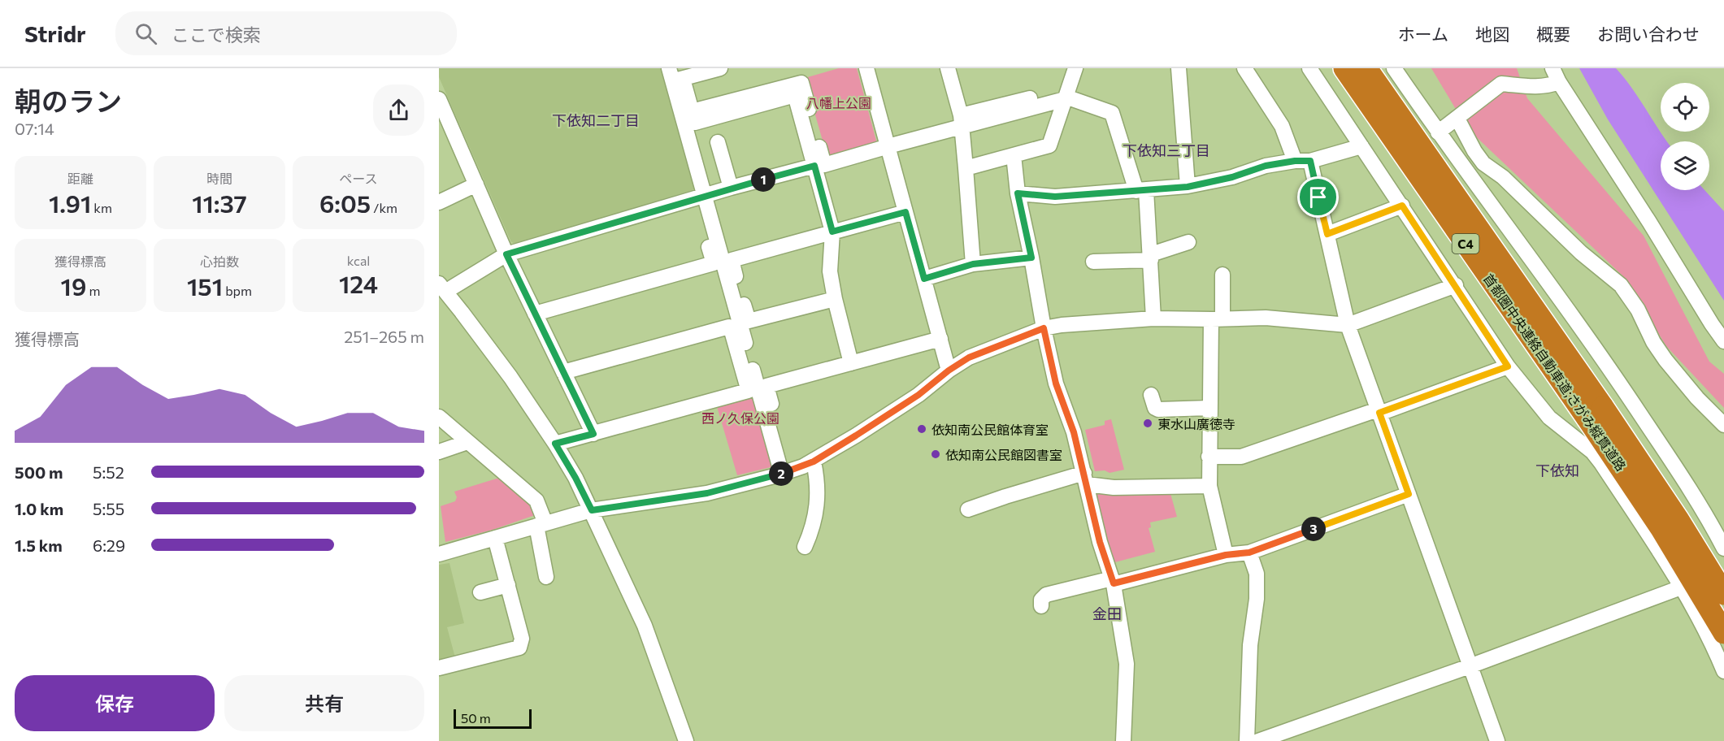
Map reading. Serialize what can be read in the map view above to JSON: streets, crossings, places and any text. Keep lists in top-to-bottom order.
{
  "streets": {
    "highway": ["C4", "首都圏中央連絡自動車道;さがみ縦貫道路"]
  },
  "districts": [
    "下依知二丁目",
    "下依知三丁目",
    "下依知",
    "金田"
  ],
  "parks": ["八幡上公園", "西ノ久保公園"],
  "places": ["東水山廣徳寺", "依知南公民館体育室", "依知南公民館図書室"],
  "scale_bar": "50 m",
  "page": {
    "header": "Stridr",
    "search": "ここで検索",
    "nav": [
      "ホーム",
      "地図",
      "概要",
      "お問い合わせ"
    ],
    "heading": ["朝のラン", "07:14"],
    "stats": [
      ["距離", "1.91 km"],
      ["時間", "11:37"],
      ["ペース", "6:05 /km"],
      ["獲得標高", "19 m"],
      ["心拍数", "151 bpm"],
      ["kcal", "124"]
    ],
    "pins": ["1", "2", "3"],
    "chart": ["獲得標高", "251–265 m"],
    "list": [
      {
        "name": "500 m",
        "note": "5:52"
      },
      {
        "name": "1.0 km",
        "note": "5:55"
      },
      {
        "name": "1.5 km",
        "note": "6:29"
      }
    ],
    "buttons": ["保存", "共有"],
    "scale": "50 m"
  }
}
